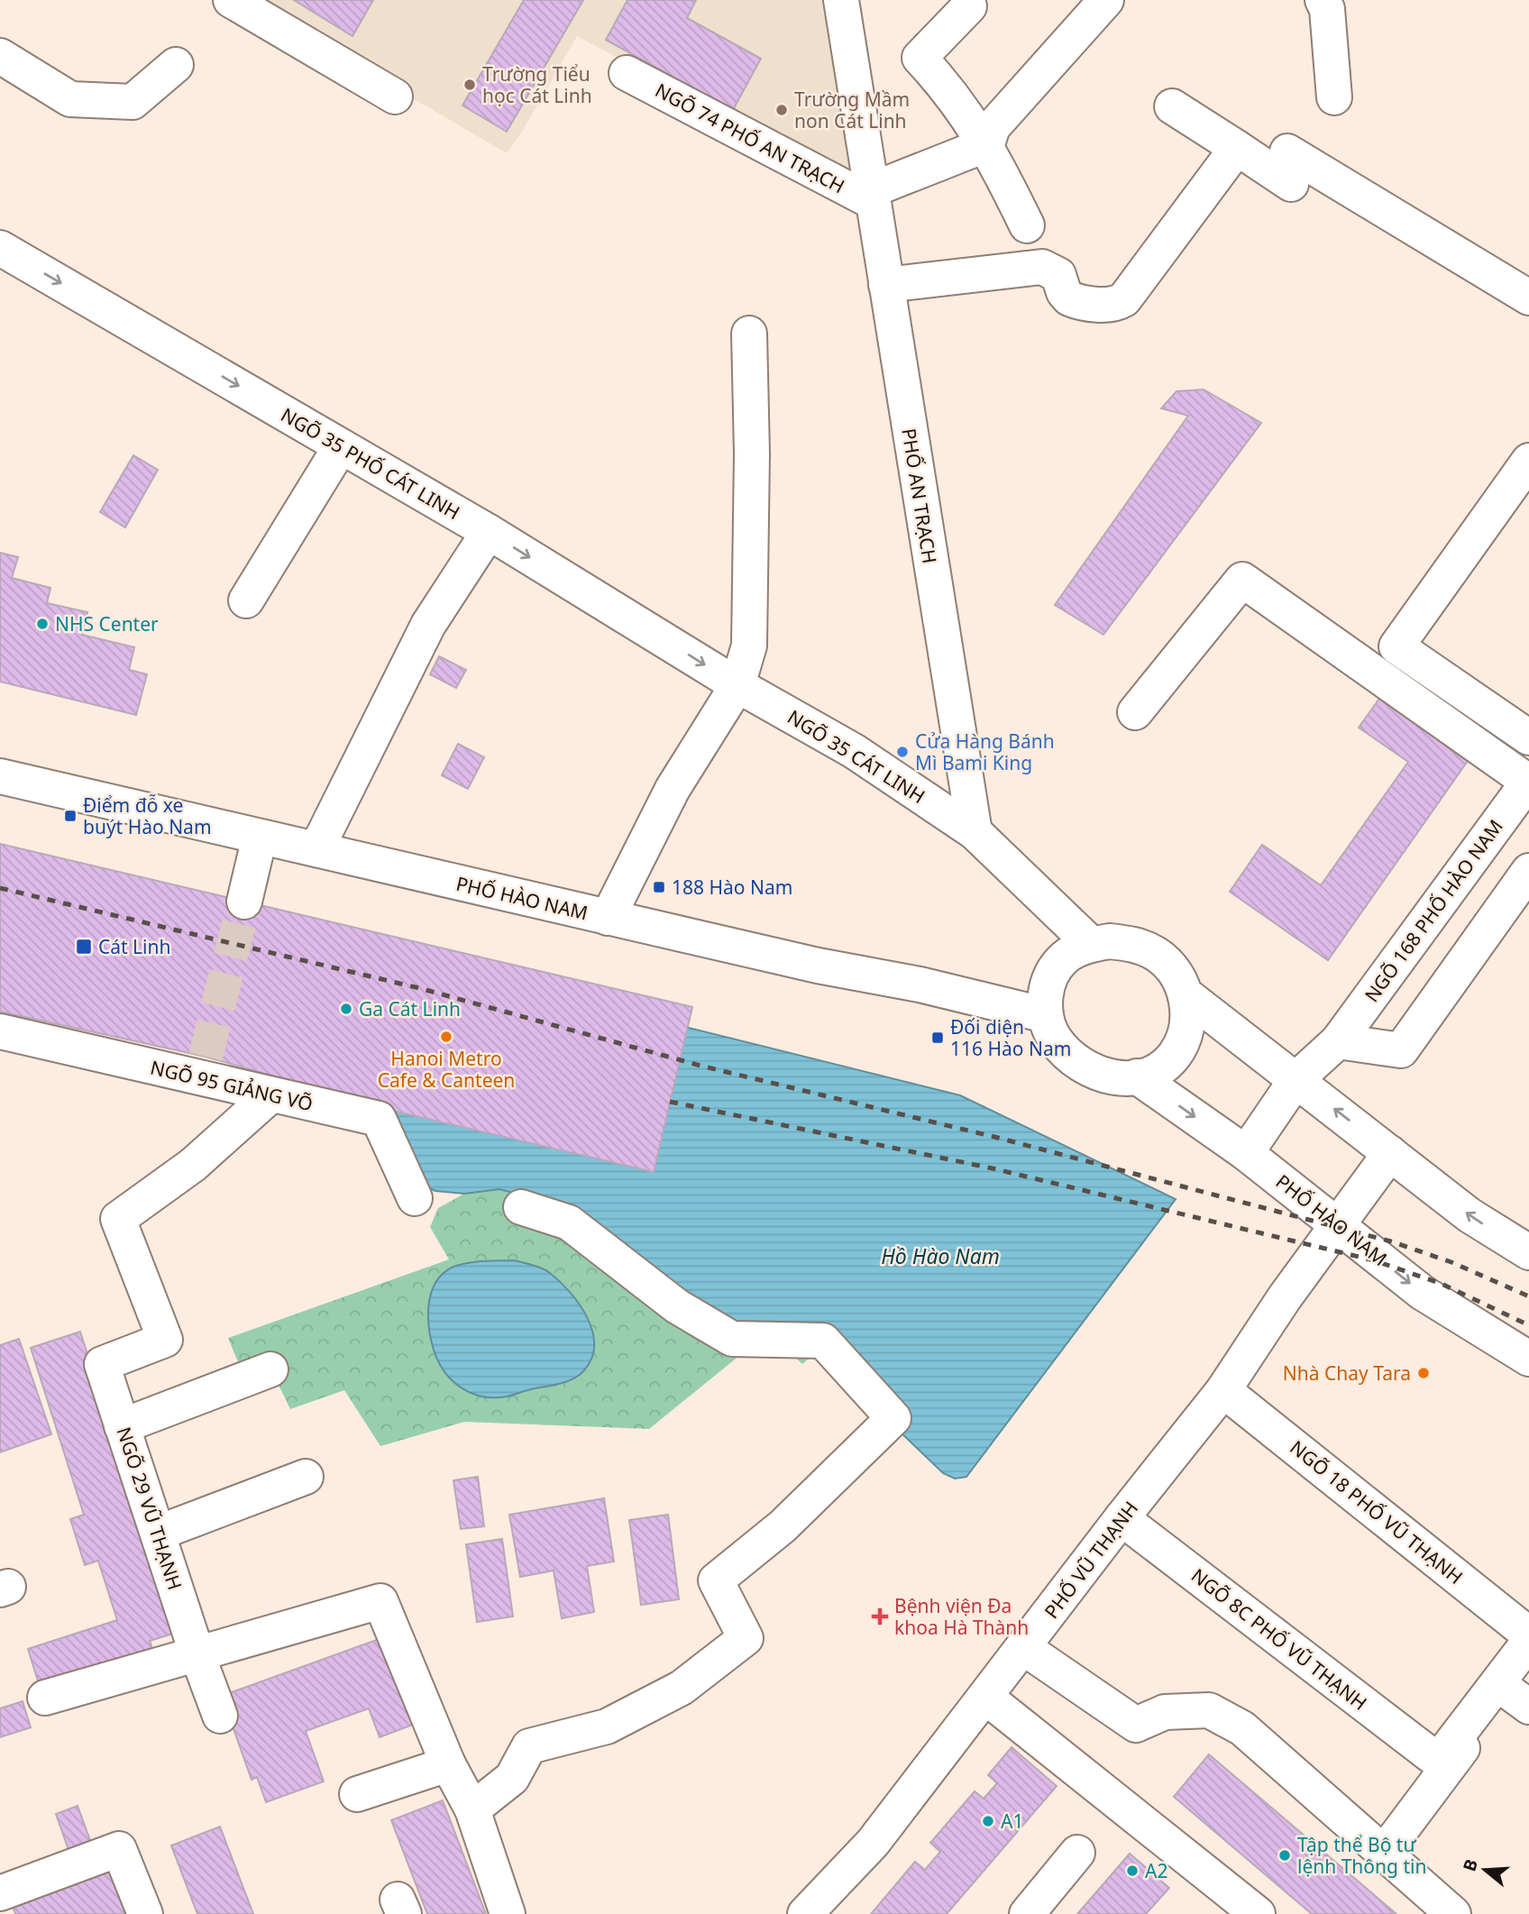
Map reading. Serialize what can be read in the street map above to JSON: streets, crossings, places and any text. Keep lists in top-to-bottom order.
{
  "streets": {
    "main road": [
      "NGÕ 74 PHỐ AN TRẠCH",
      "NGÕ 35 PHỐ CÁT LINH",
      "PHỐ AN TRẠCH",
      "NGÕ 35 CÁT LINH",
      "PHỐ HÀO NAM",
      "NGÕ 168 PHỐ HÀO NAM",
      "NGÕ 95 GIẢNG VÕ",
      "NGÕ 29 VŨ THẠNH",
      "NGÕ 18 PHỐ VŨ THẠNH",
      "PHỐ VŨ THẠNH",
      "NGÕ 8C PHỐ VŨ THẠNH"
    ]
  },
  "crossings": [
    ["NGÕ 74 PHỐ AN TRẠCH", "PHỐ AN TRẠCH"],
    ["NGÕ 35 PHỐ CÁT LINH", "NGÕ 35 CÁT LINH"],
    ["PHỐ AN TRẠCH", "NGÕ 35 CÁT LINH"],
    ["PHỐ HÀO NAM", "NGÕ 168 PHỐ HÀO NAM"],
    ["PHỐ HÀO NAM", "PHỐ VŨ THẠNH"],
    ["NGÕ 95 GIẢNG VÕ", "NGÕ 29 VŨ THẠNH"],
    ["NGÕ 18 PHỐ VŨ THẠNH", "PHỐ VŨ THẠNH"],
    ["PHỐ VŨ THẠNH", "NGÕ 8C PHỐ VŨ THẠNH"]
  ],
  "one_way": ["NGÕ 35 PHỐ CÁT LINH"],
  "water": ["Hồ Hào Nam"],
  "places": {
    "other": [
      "Trường Tiểu học Cát Linh",
      "Trường Mầm non Cát Linh",
      "NHS Center",
      "Cửa Hàng Bánh Mì Bami King",
      "Ga Cát Linh",
      "Hanoi Metro Cafe & Canteen",
      "Nhà Chay Tara",
      "A1",
      "Tập thể Bộ tư lệnh Thông tin",
      "A2"
    ],
    "transit": [
      "Điểm đỗ xe buýt Hào Nam",
      "188 Hào Nam",
      "Cát Linh",
      "Đối diện 116 Hào Nam"
    ],
    "health": ["Bệnh viện Đa khoa Hà Thành"]
  },
  "north": "left"
}
